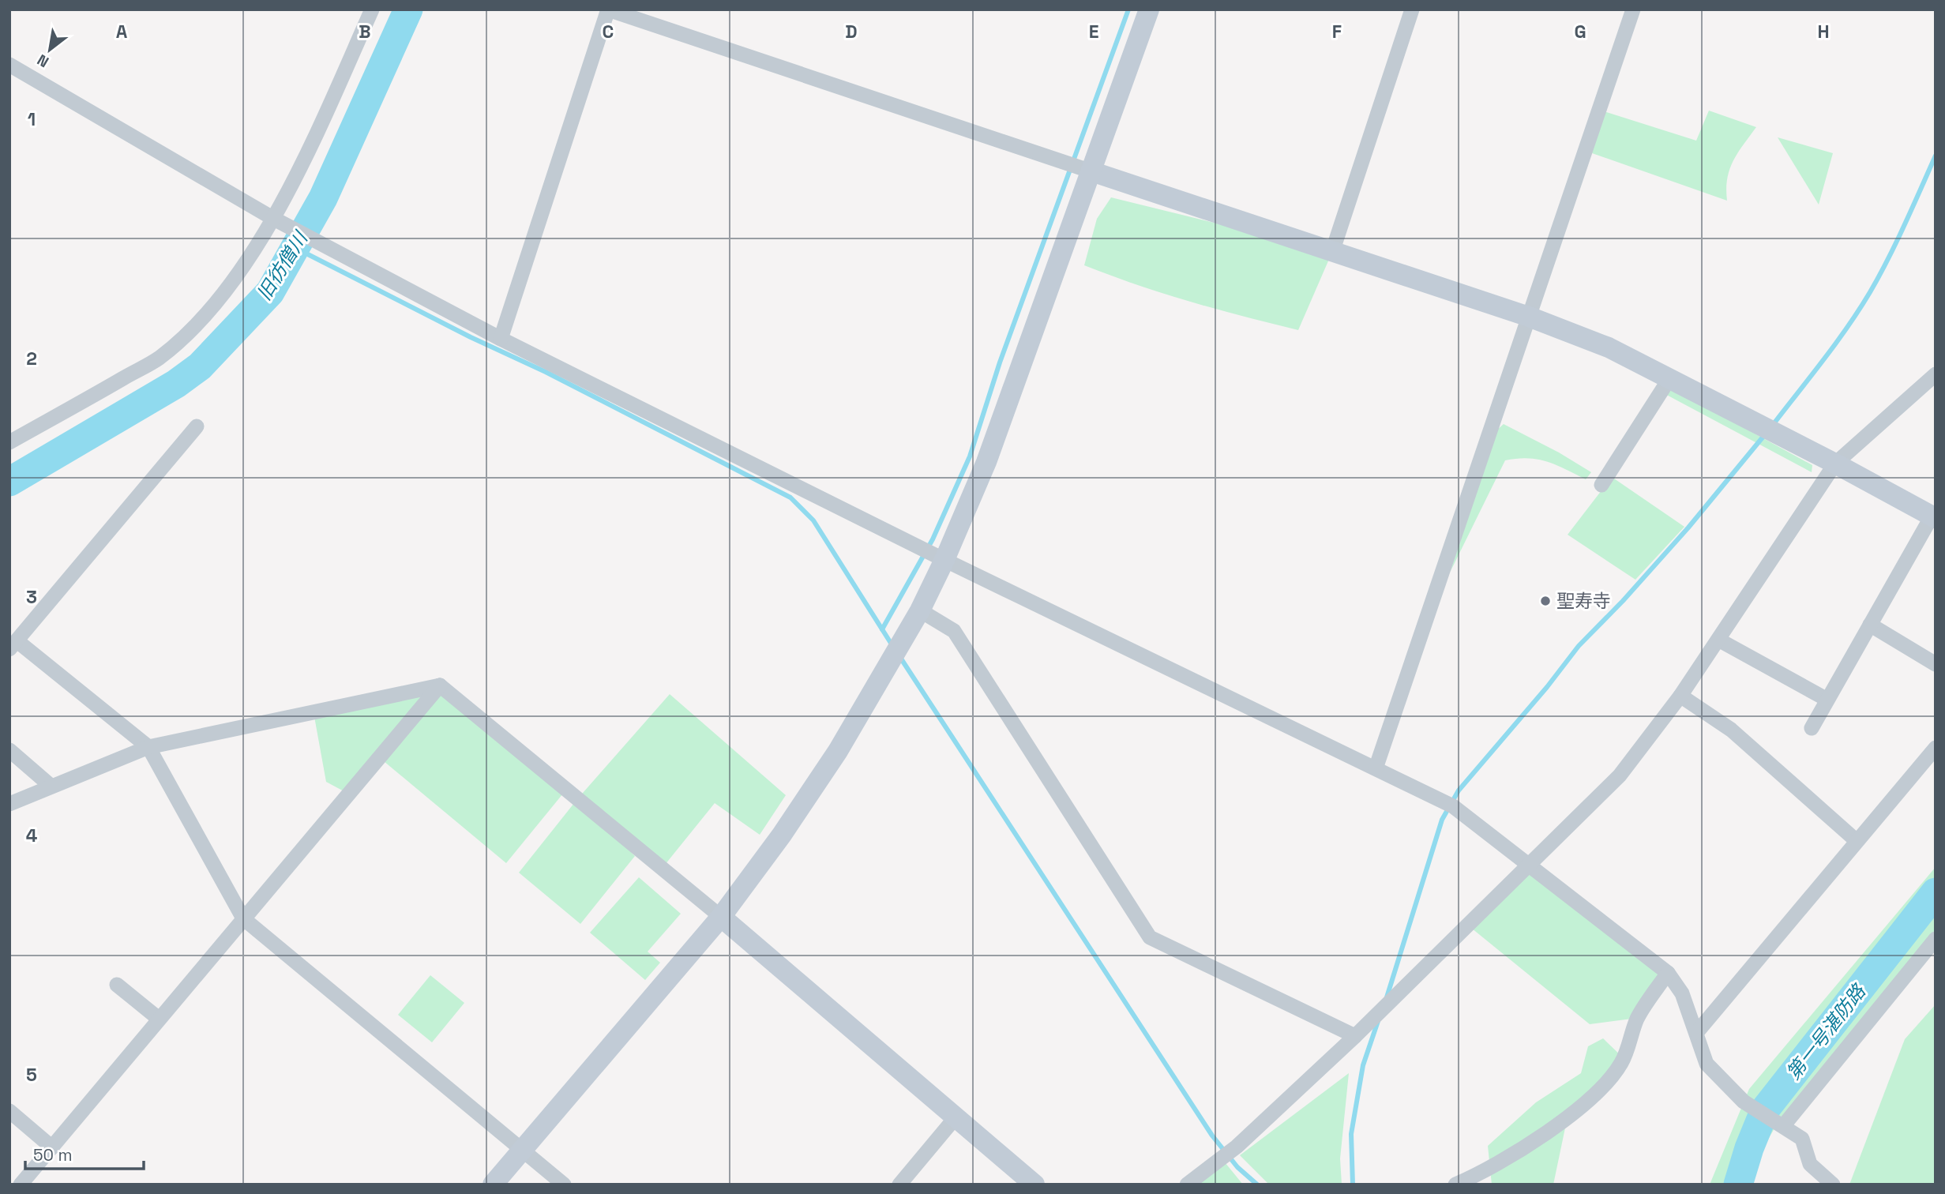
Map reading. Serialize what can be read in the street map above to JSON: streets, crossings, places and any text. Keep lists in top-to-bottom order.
{
  "water": ["旧彷僧川", "第一号湛防路"],
  "places": ["聖寿寺"],
  "scale_bar": "50 m",
  "north": "bottom left",
  "grid": {
    "columns": [
      "A",
      "B",
      "C",
      "D",
      "E",
      "F",
      "G",
      "H"
    ],
    "rows": [
      "1",
      "2",
      "3",
      "4",
      "5"
    ]
  }
}
